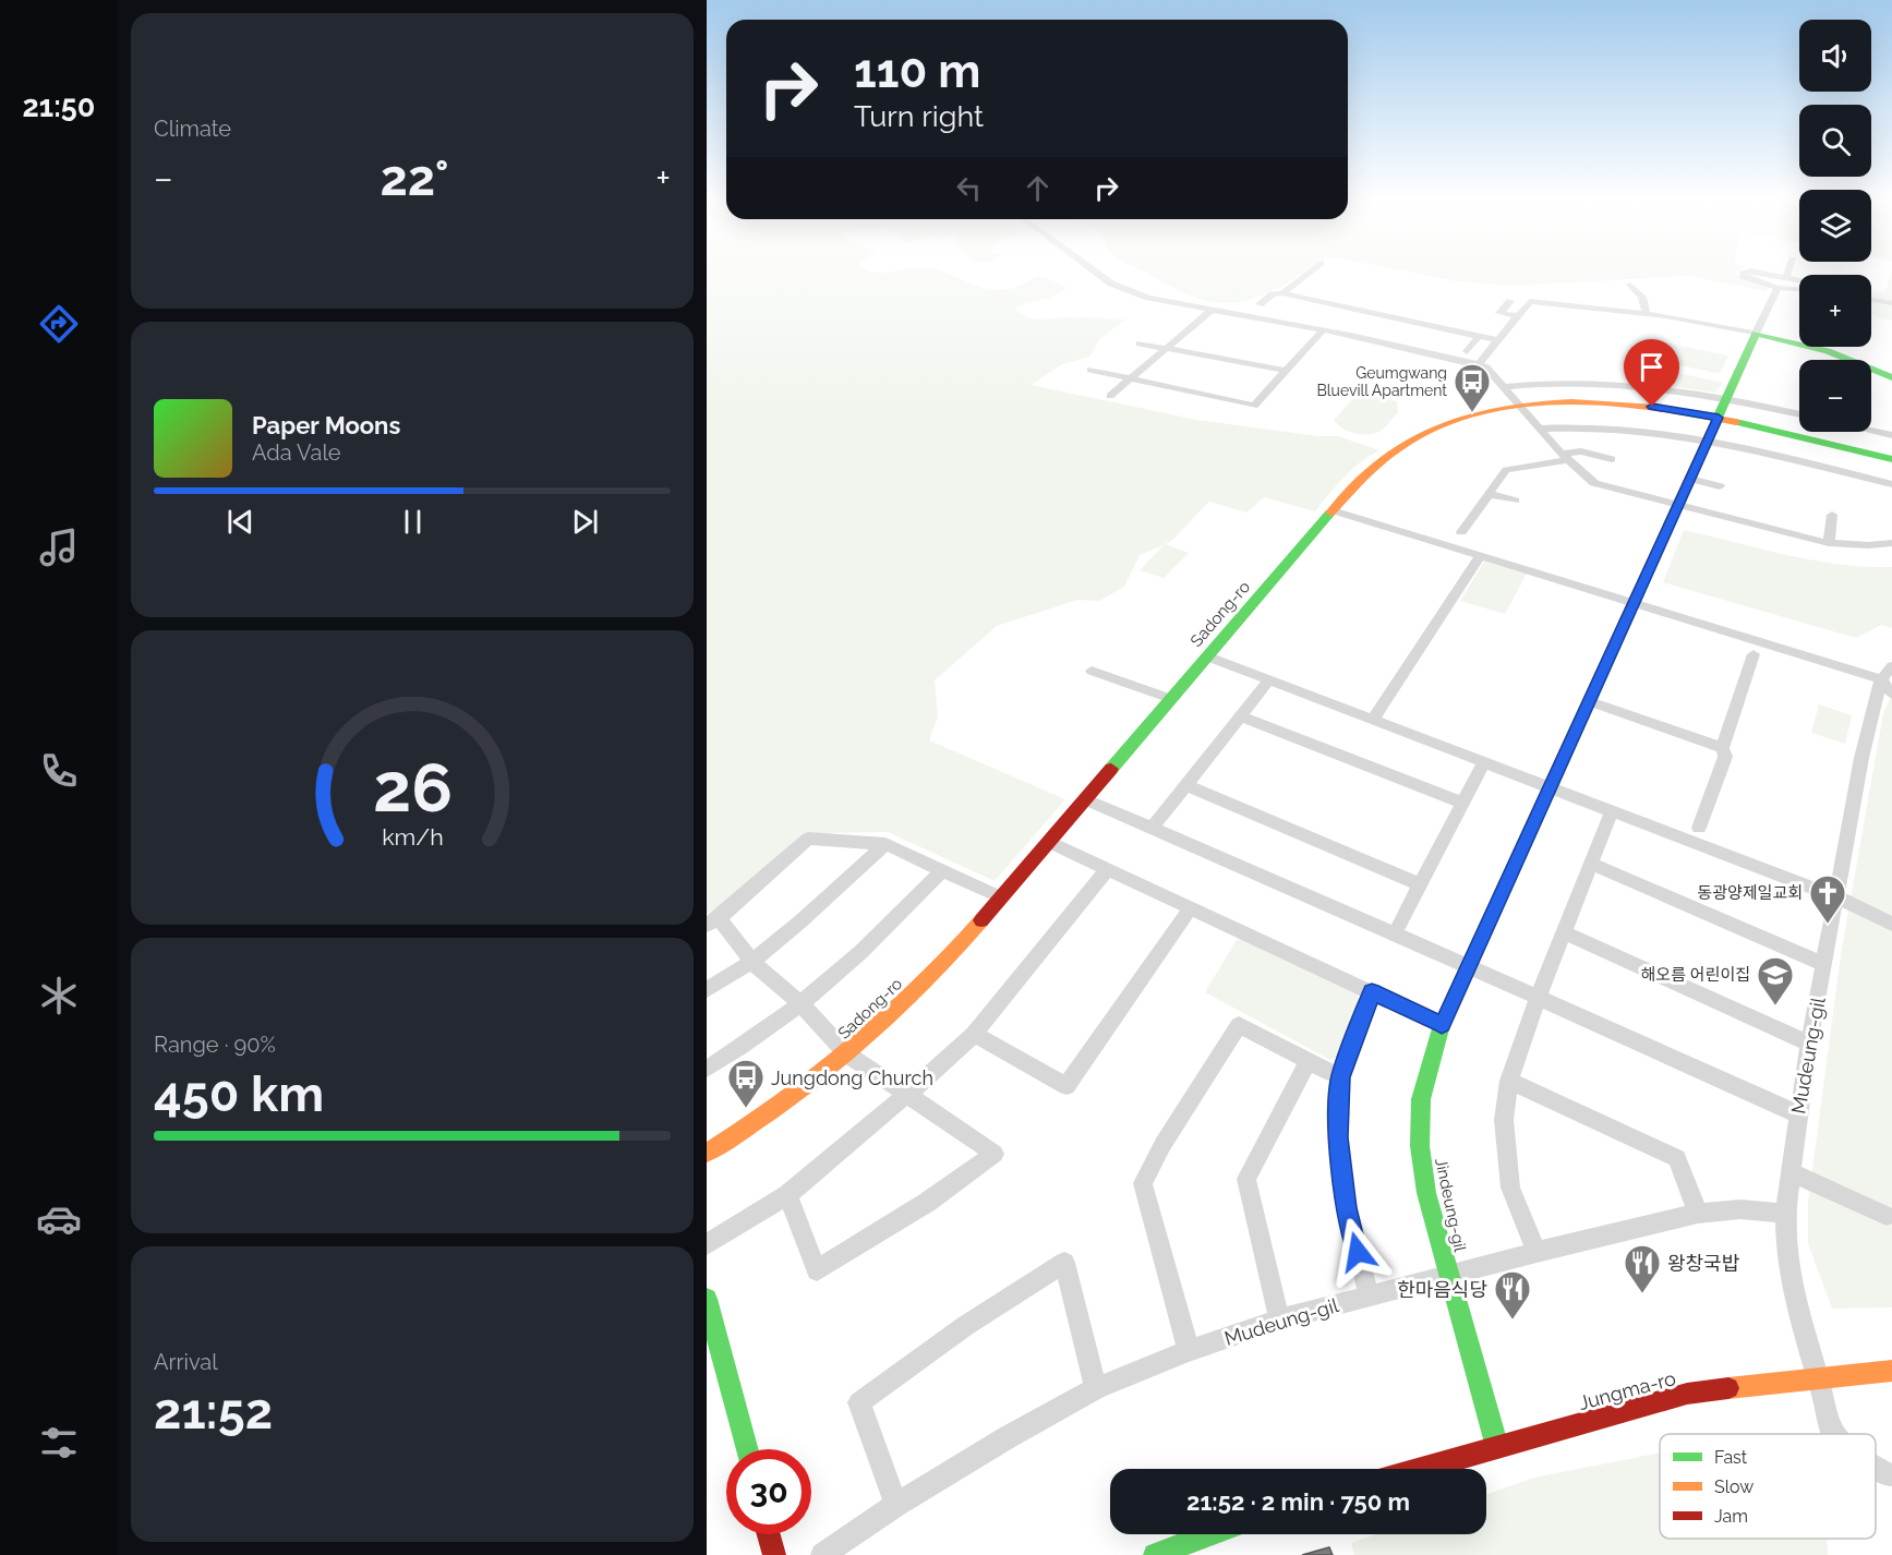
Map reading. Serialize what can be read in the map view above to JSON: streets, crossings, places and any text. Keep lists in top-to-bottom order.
{
  "streets": {
    "street": [
      "Sadong-ro",
      "Mudeung-gil",
      "Jindeung-gil",
      "Jungma-ro"
    ]
  },
  "crossings": [
    ["Sadong-ro", "Jindeung-gil"],
    ["Mudeung-gil", "Jindeung-gil"],
    ["Mudeung-gil", "Jungma-ro"],
    ["Jindeung-gil", "Jungma-ro"]
  ],
  "places": {
    "bus stop": ["Geumgwang Bluevill Apartment", "Jungdong Church"],
    "church": ["동광양제일교회"],
    "school or university": ["해오름 어린이집"],
    "restaurant": ["왕창국밥", "한마음식당"]
  },
  "legend": ["Fast", "Slow", "Jam"],
  "page": {
    "tabs": "21:50",
    "tile": [
      "Climate",
      ["Range · 90%", "450 km"],
      ["Arrival", "21:52"]
    ],
    "map_buttons": ["+", "−"],
    "turn": ["110 m", "Turn right"],
    "heat": ["−", "22°", "+"],
    "song": ["Paper Moons", "Ada Vale"],
    "limit": "30",
    "trip": "21:52 · 2 min · 750 m",
    "gauge": ["26", "km/h"]
  }
}
